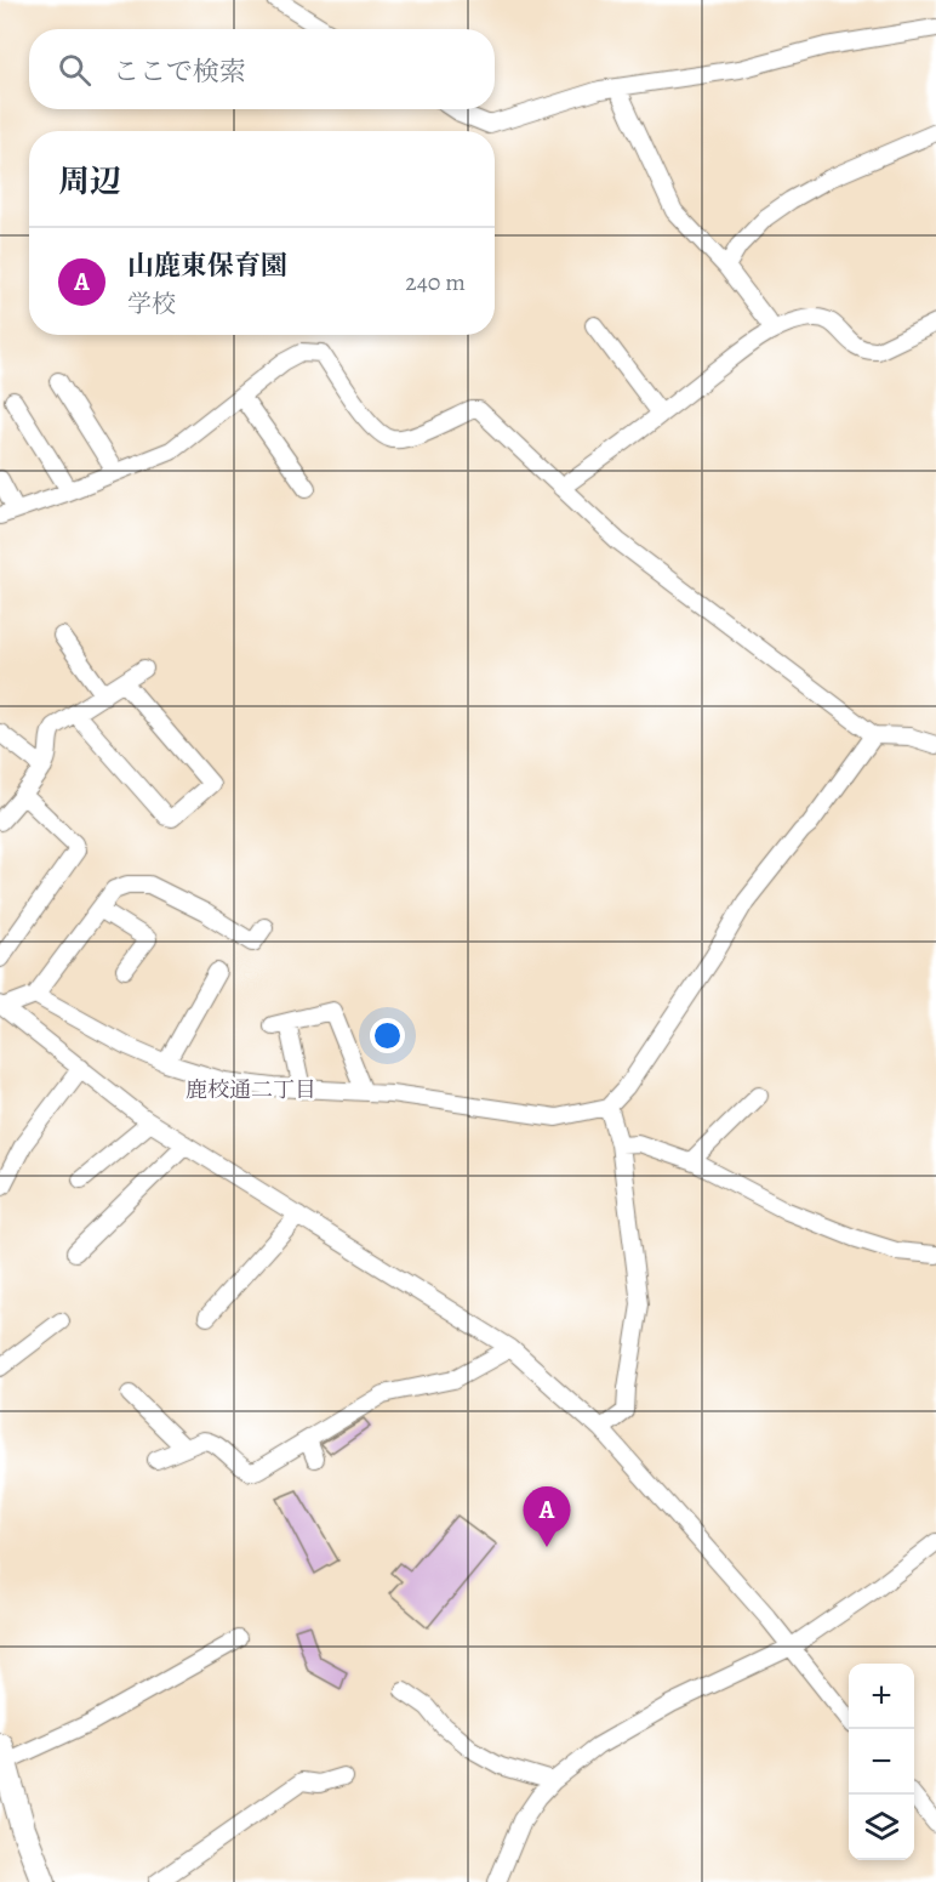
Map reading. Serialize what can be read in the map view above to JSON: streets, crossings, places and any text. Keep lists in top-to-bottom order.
{
  "districts": ["鹿校通二丁目"],
  "page": {
    "search": "ここで検索",
    "heading": "周辺",
    "list": [
      {
        "mark": "A",
        "name": "山鹿東保育園",
        "note": "学校",
        "value": "240 m"
      }
    ],
    "pins": "A",
    "map_buttons": ["+", "−"]
  }
}
